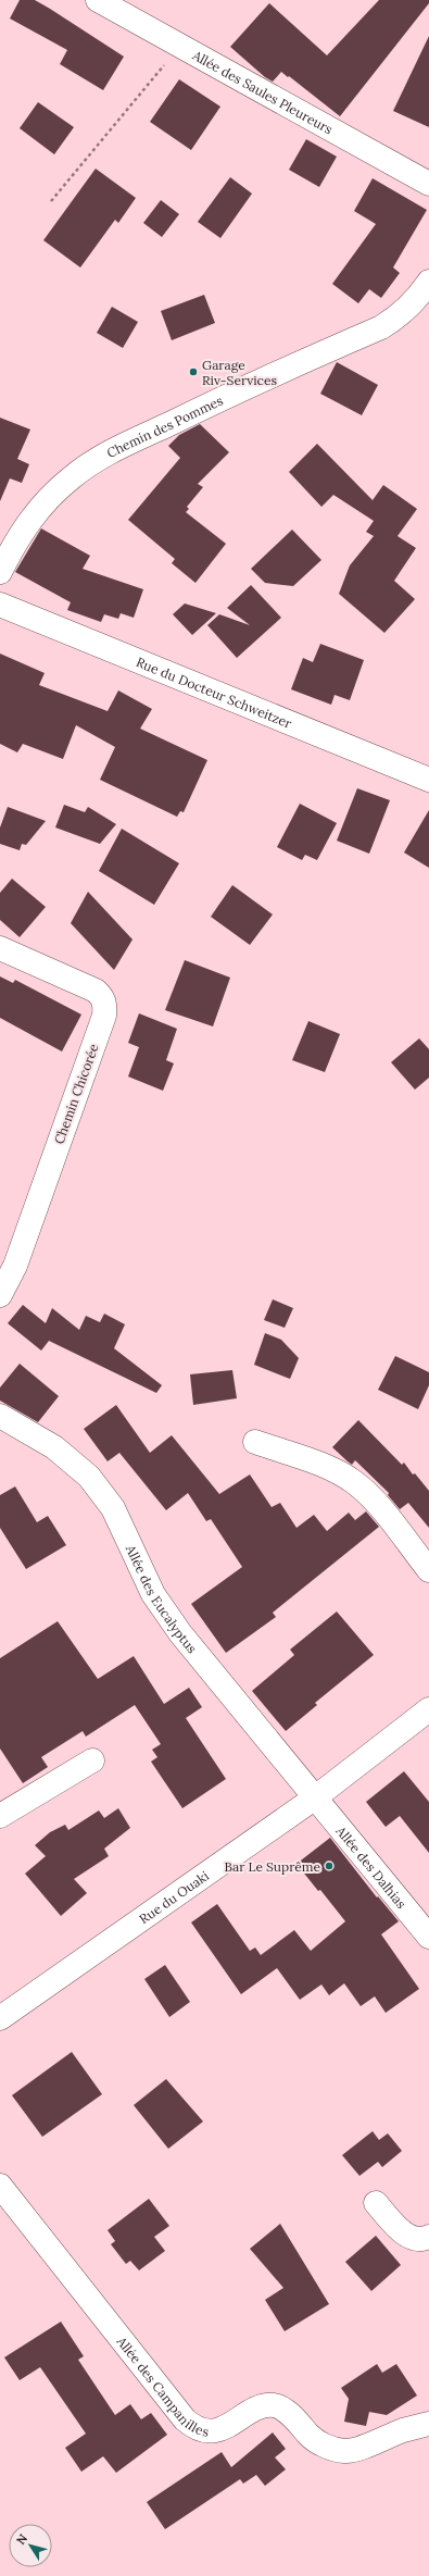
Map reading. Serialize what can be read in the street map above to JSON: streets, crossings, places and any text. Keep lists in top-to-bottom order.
{
  "streets": {
    "street": [
      "Allée des Saules Pleureurs",
      "Chemin des Pommes",
      "Rue du Docteur Schweitzer",
      "Chemin Chicorée",
      "Allée des Eucalyptus",
      "Allée des Dalhias",
      "Rue du Ouaki",
      "Allée des Campanilles"
    ]
  },
  "crossings": [
    ["Allée des Eucalyptus", "Allée des Dalhias"],
    ["Allée des Eucalyptus", "Rue du Ouaki"],
    ["Allée des Dalhias", "Rue du Ouaki"]
  ],
  "places": ["Garage Riv-Services", "Bar Le Suprême"],
  "north": "top left"
}
